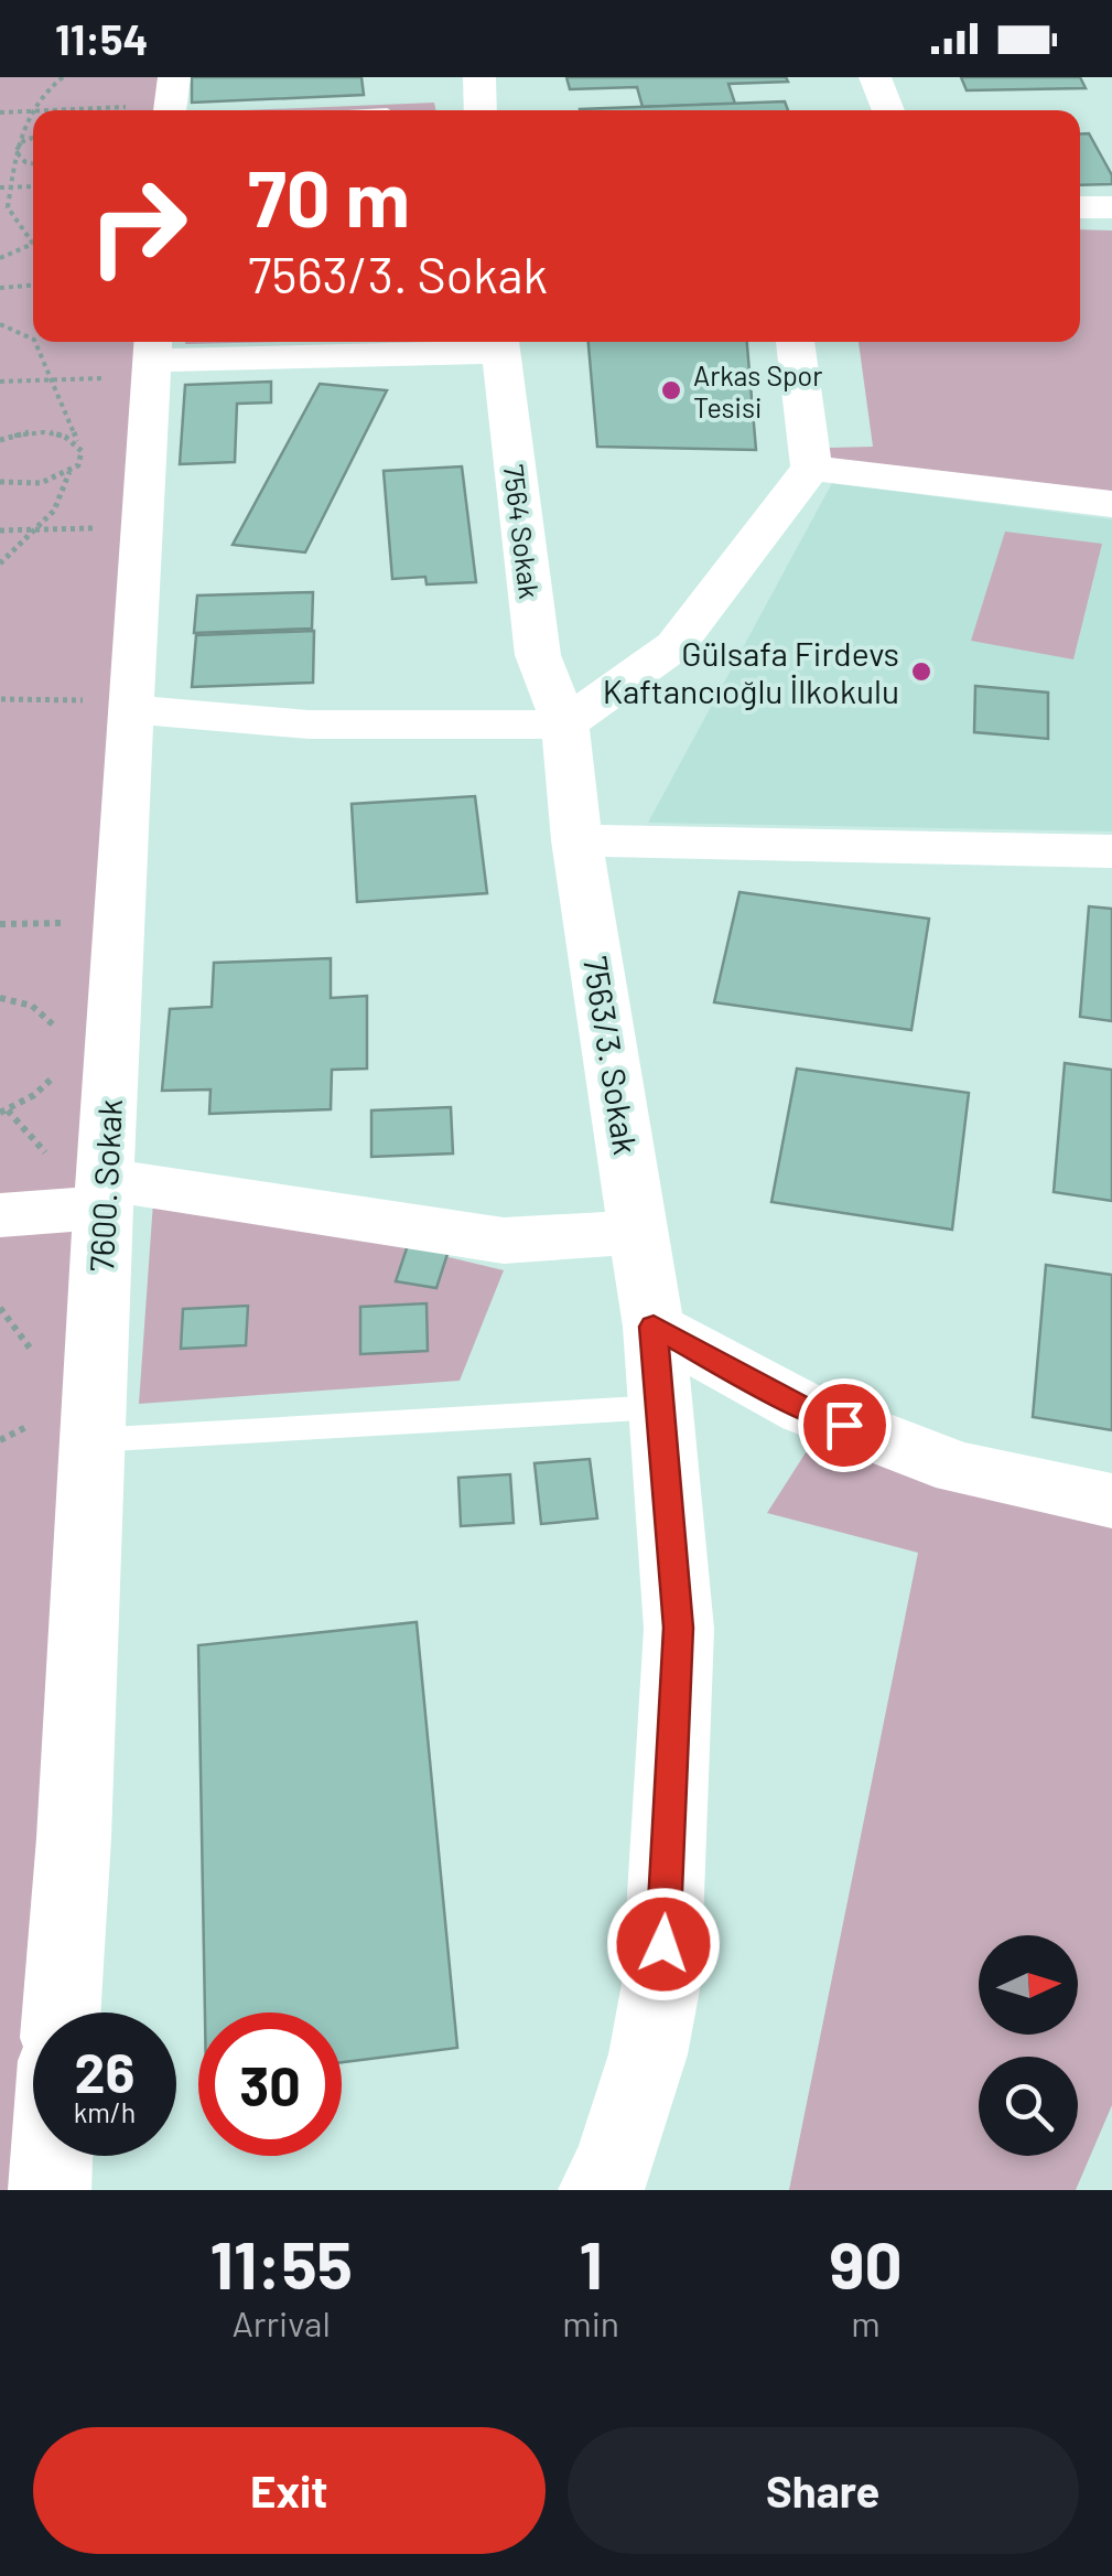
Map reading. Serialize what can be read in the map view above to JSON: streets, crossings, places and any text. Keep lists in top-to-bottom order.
{
  "streets": {
    "street": ["7564 Sokak", "7563/3. Sokak", "7600. Sokak"]
  },
  "crossings": [
    ["7564 Sokak", "7563/3. Sokak"]
  ],
  "places": ["Arkas Spor Tesisi", "Gülsafa Firdevs Kaftancıoğlu İlkokulu"],
  "north": "right",
  "page": {
    "status": "11:54",
    "turn": ["70 m", "7563/3. Sokak"],
    "speed": "26 km/h",
    "limit": "30",
    "eta": [
      "11:55",
      "Arrival",
      "1",
      "min",
      "90",
      "m"
    ],
    "buttons": ["Exit", "Share"]
  }
}
